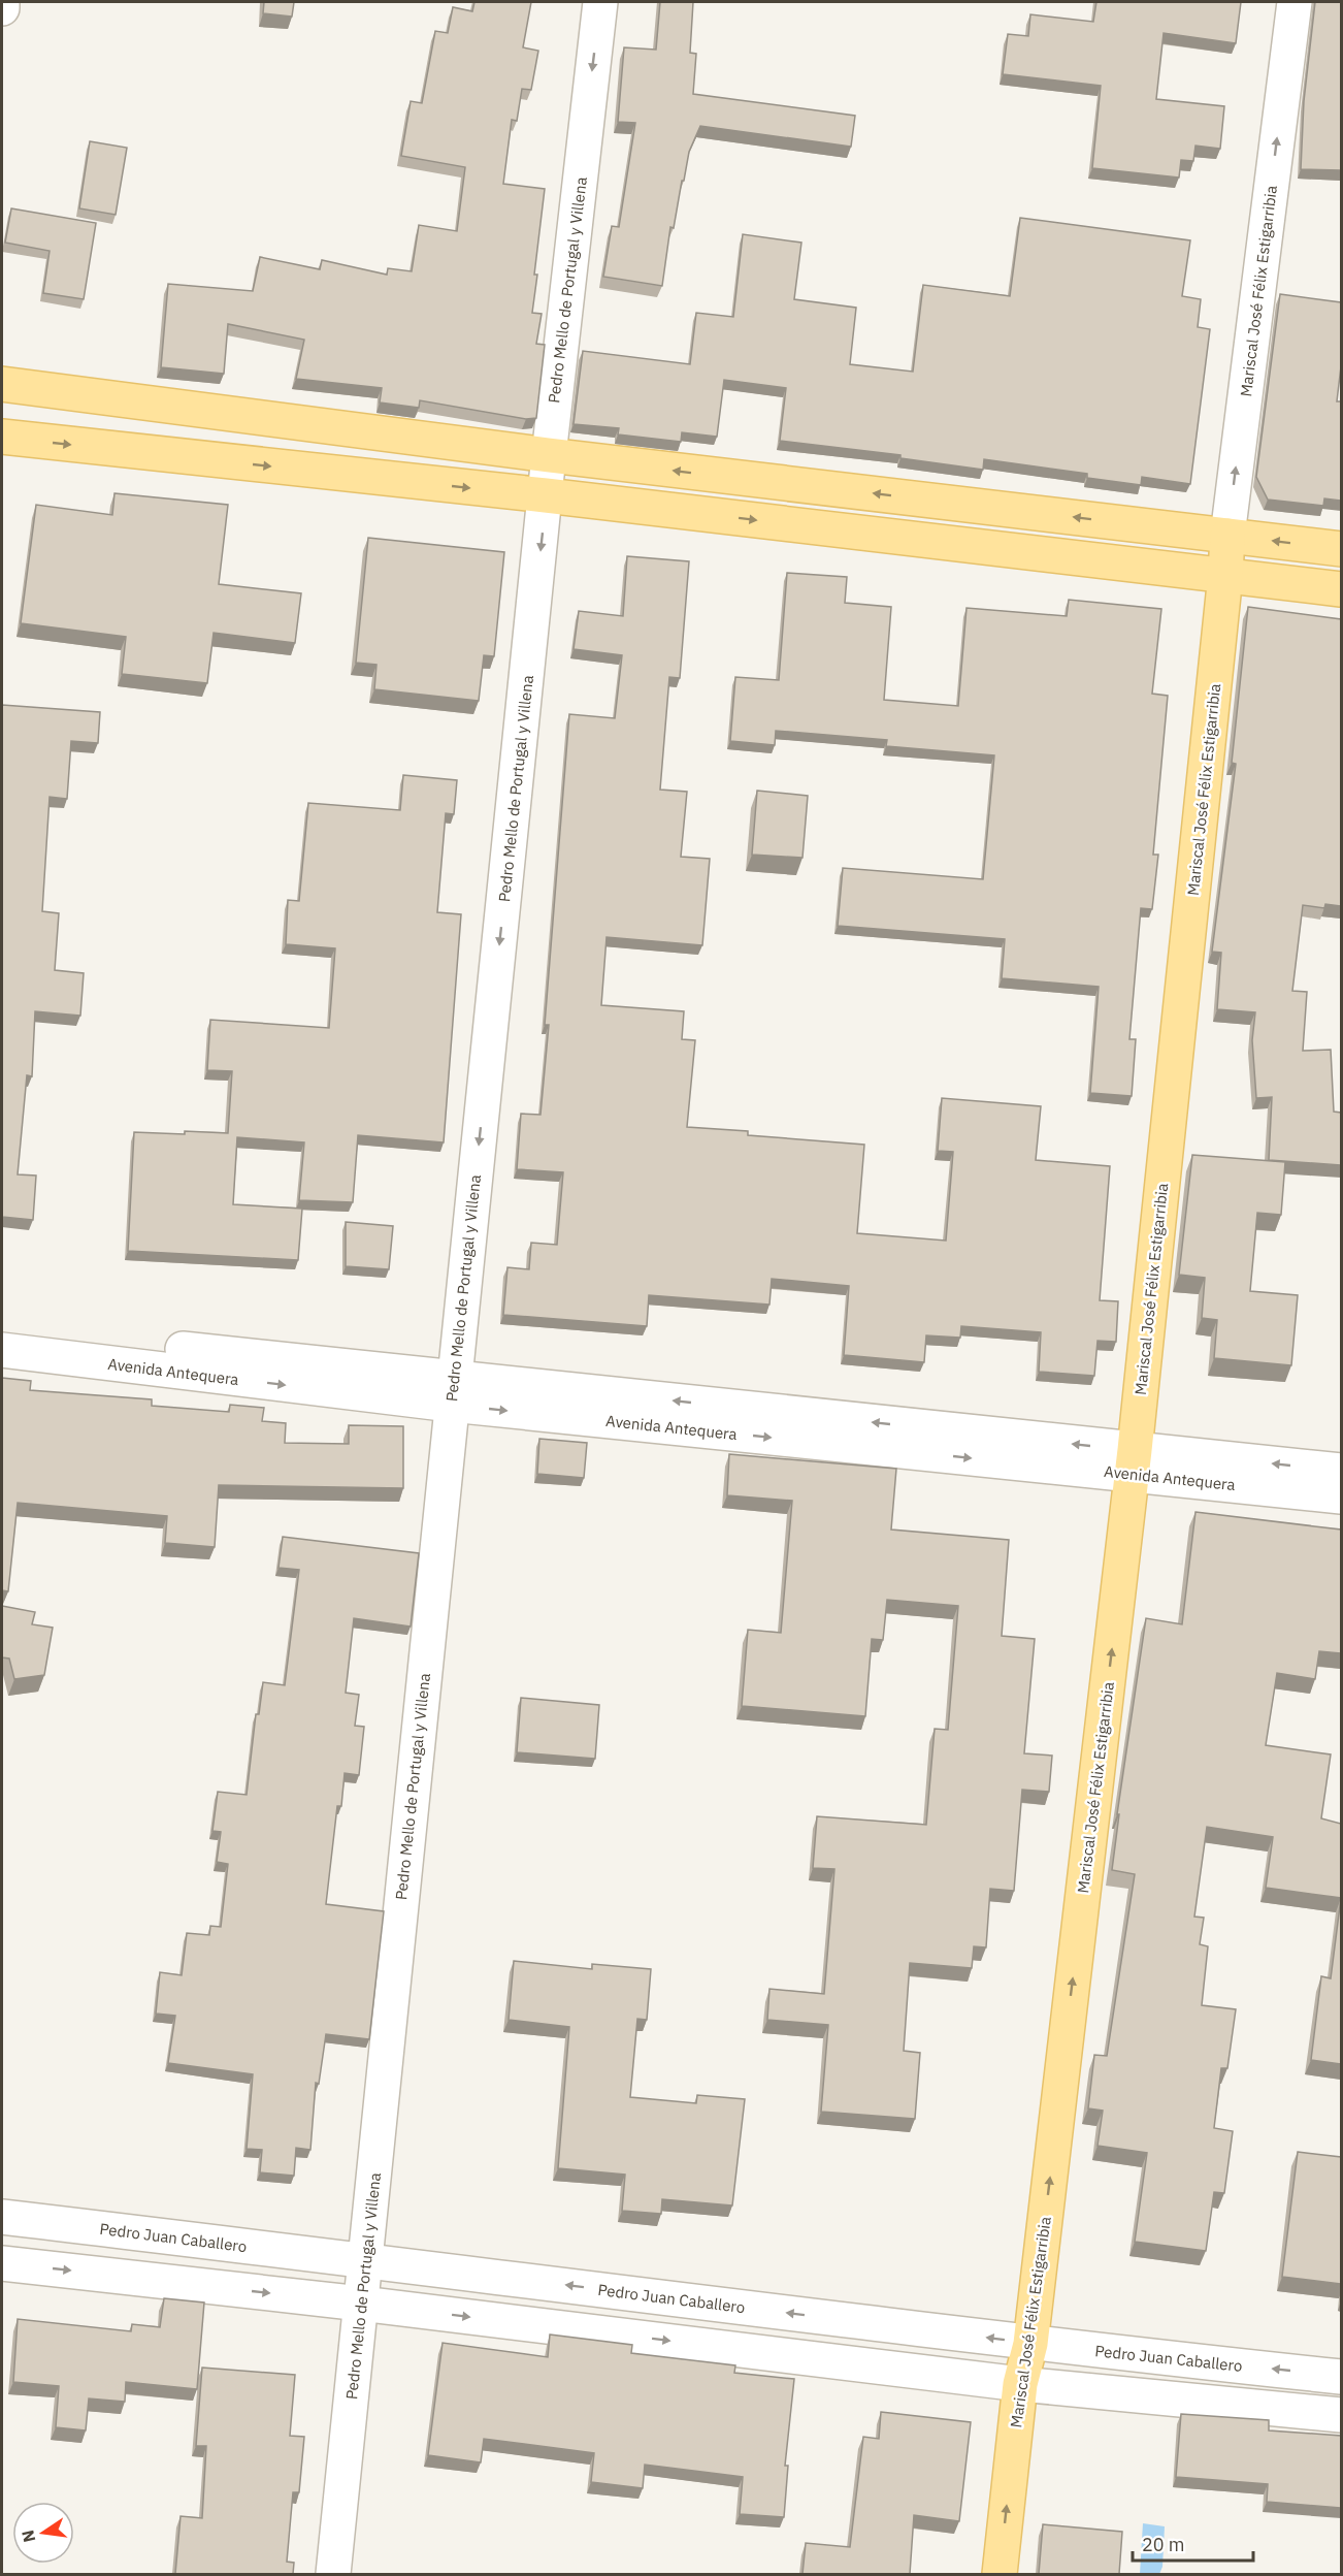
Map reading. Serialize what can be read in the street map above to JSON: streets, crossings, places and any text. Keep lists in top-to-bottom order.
{
  "streets": {
    "main road": ["Mariscal José Félix Estigarribia"],
    "street": ["Pedro Mello de Portugal y Villena", "Avenida Antequera", "Pedro Juan Caballero"]
  },
  "crossings": [
    ["Pedro Mello de Portugal y Villena", "Avenida Antequera"],
    ["Pedro Mello de Portugal y Villena", "Pedro Juan Caballero"],
    ["Mariscal José Félix Estigarribia", "Avenida Antequera"],
    ["Mariscal José Félix Estigarribia", "Pedro Juan Caballero"]
  ],
  "one_way": ["Pedro Mello de Portugal y Villena", "Mariscal José Félix Estigarribia"],
  "scale_bar": "20 m",
  "north": "left"
}
